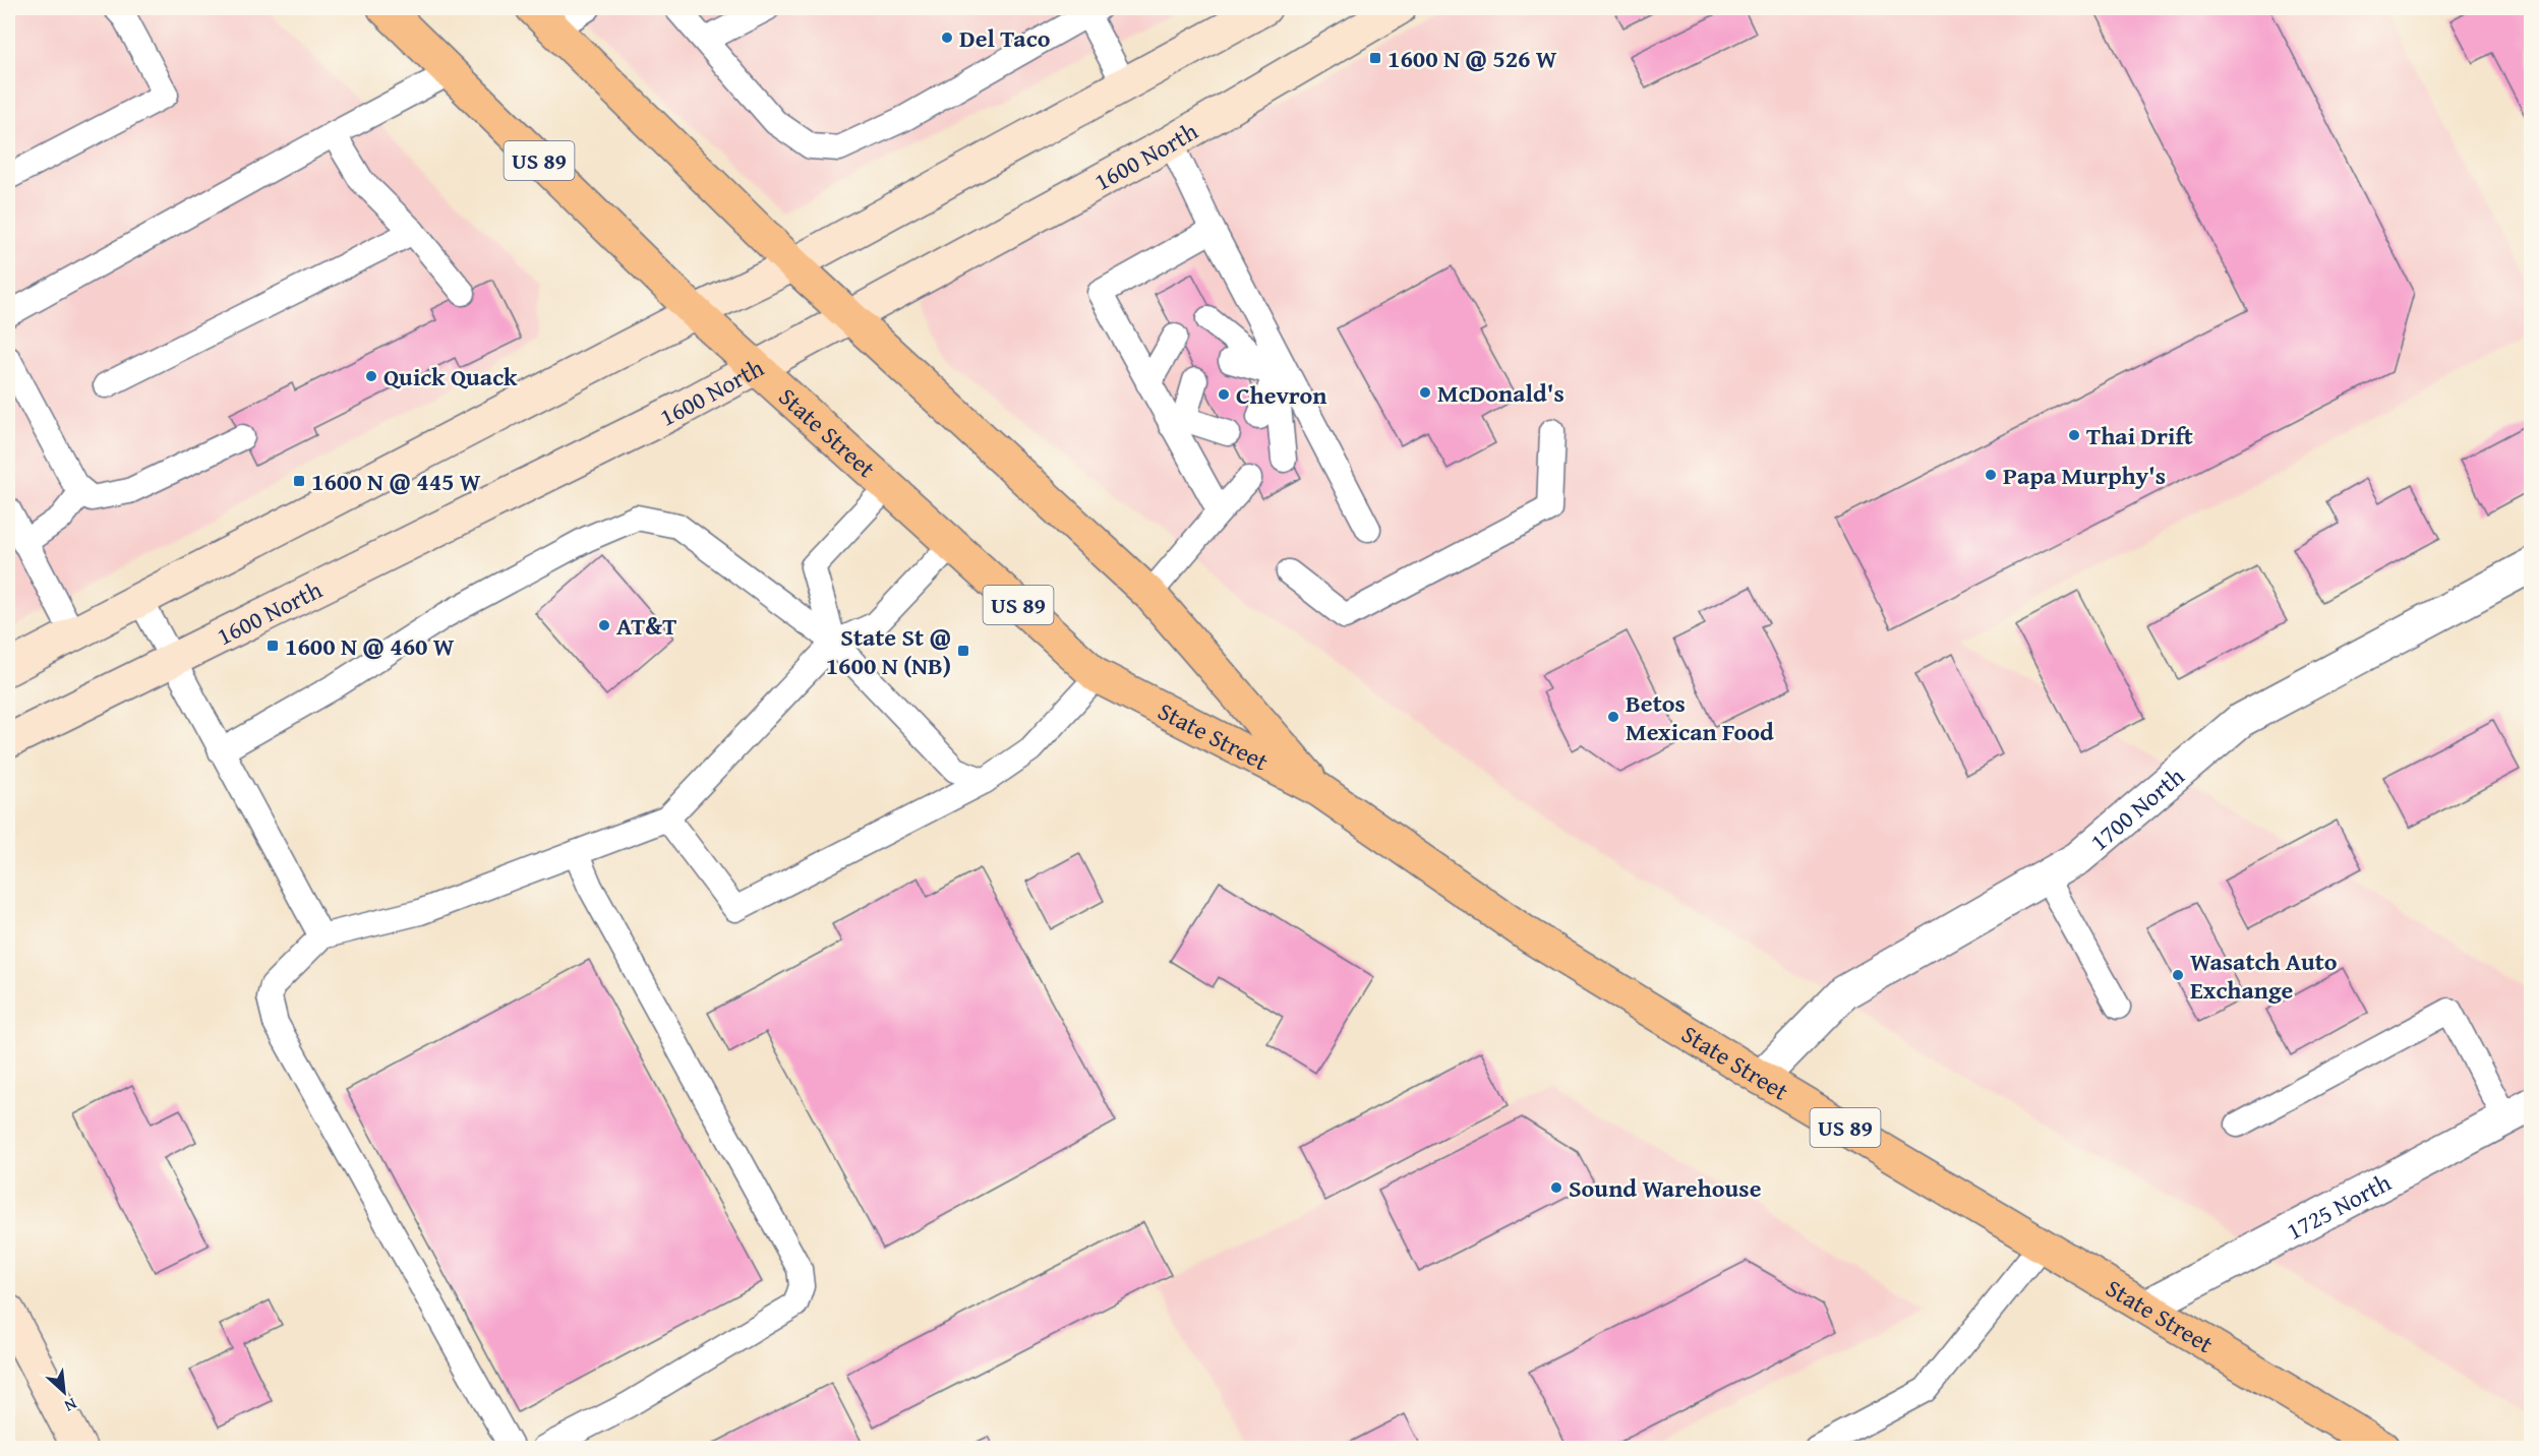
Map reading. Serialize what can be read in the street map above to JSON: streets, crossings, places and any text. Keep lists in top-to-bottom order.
{
  "streets": {
    "main road": ["1600 North", "US 89", "State Street"],
    "street": ["1700 North", "1725 North"]
  },
  "crossings": [
    ["1600 North", "State Street"],
    ["State Street", "1700 North"],
    ["State Street", "1725 North"]
  ],
  "places": {
    "other": [
      "Del Taco",
      "Quick Quack",
      "McDonald's",
      "Chevron",
      "Thai Drift",
      "Papa Murphy's",
      "AT&T",
      "Betos Mexican Food",
      "Wasatch Auto Exchange",
      "Sound Warehouse"
    ],
    "transit": [
      "1600 N @ 526 W",
      "1600 N @ 445 W",
      "1600 N @ 460 W",
      "State St @ 1600 N (NB)"
    ]
  },
  "north": "bottom right"
}
